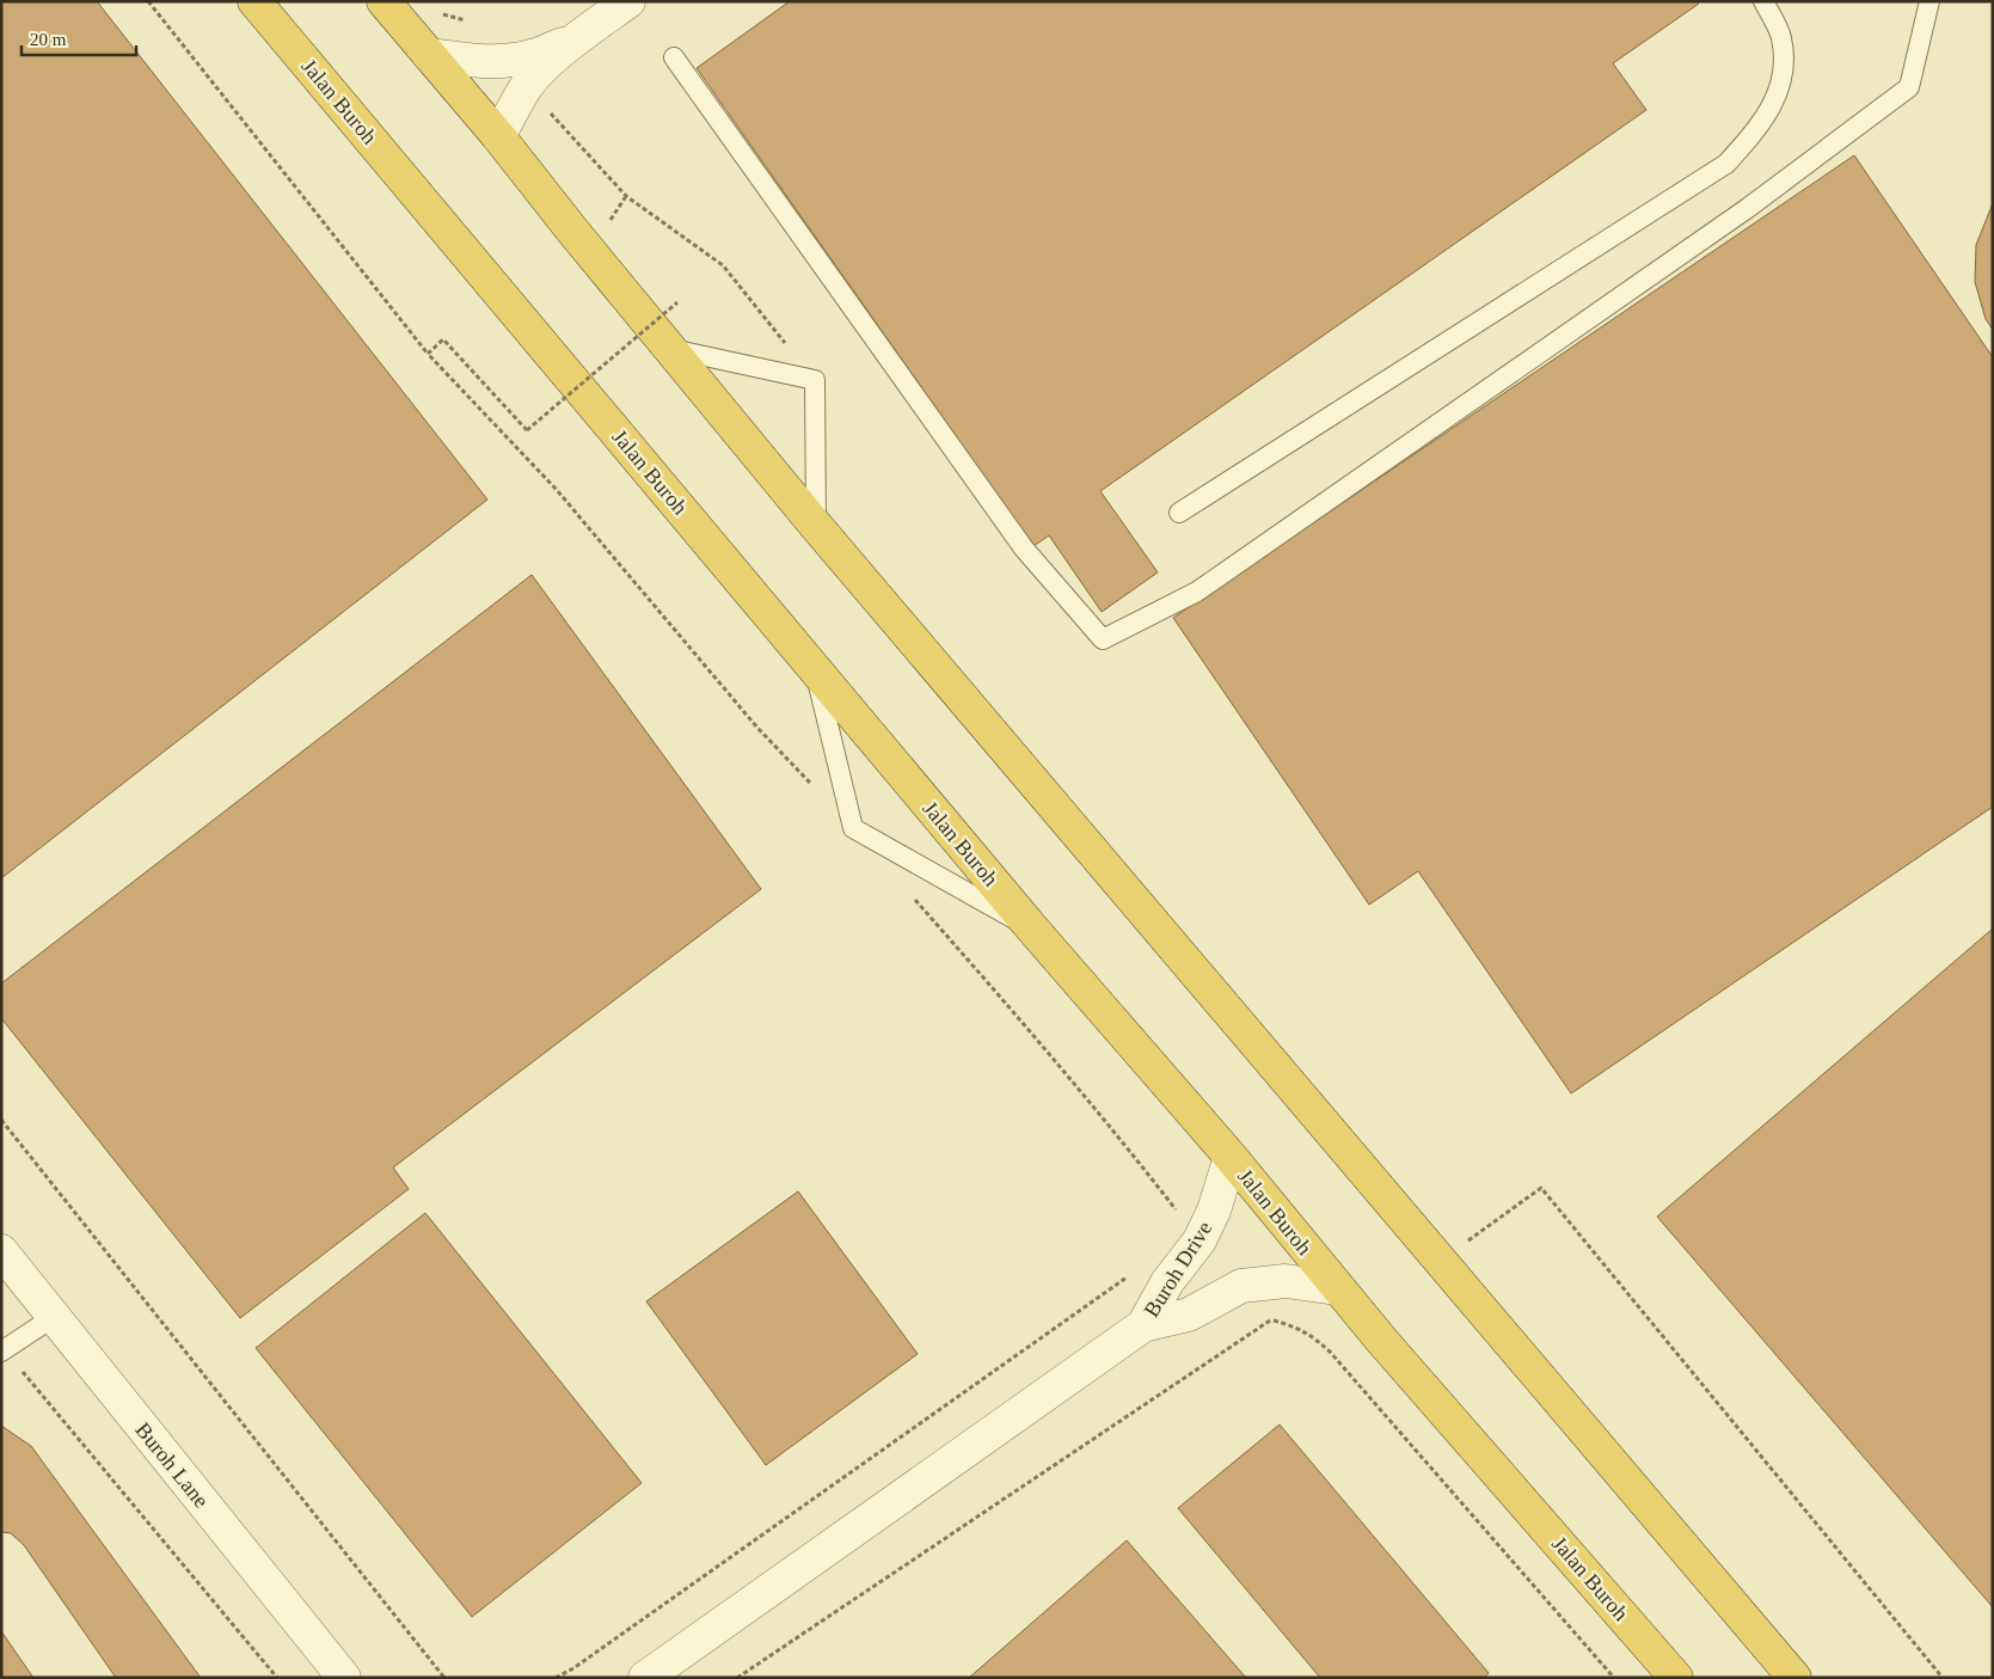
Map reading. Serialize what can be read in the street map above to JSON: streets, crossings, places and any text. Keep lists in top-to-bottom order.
{
  "streets": {
    "highway": ["Jalan Buroh"],
    "street": ["Buroh Drive", "Buroh Lane"]
  },
  "crossings": [
    ["Jalan Buroh", "Buroh Drive"]
  ],
  "scale_bar": "20 m"
}
